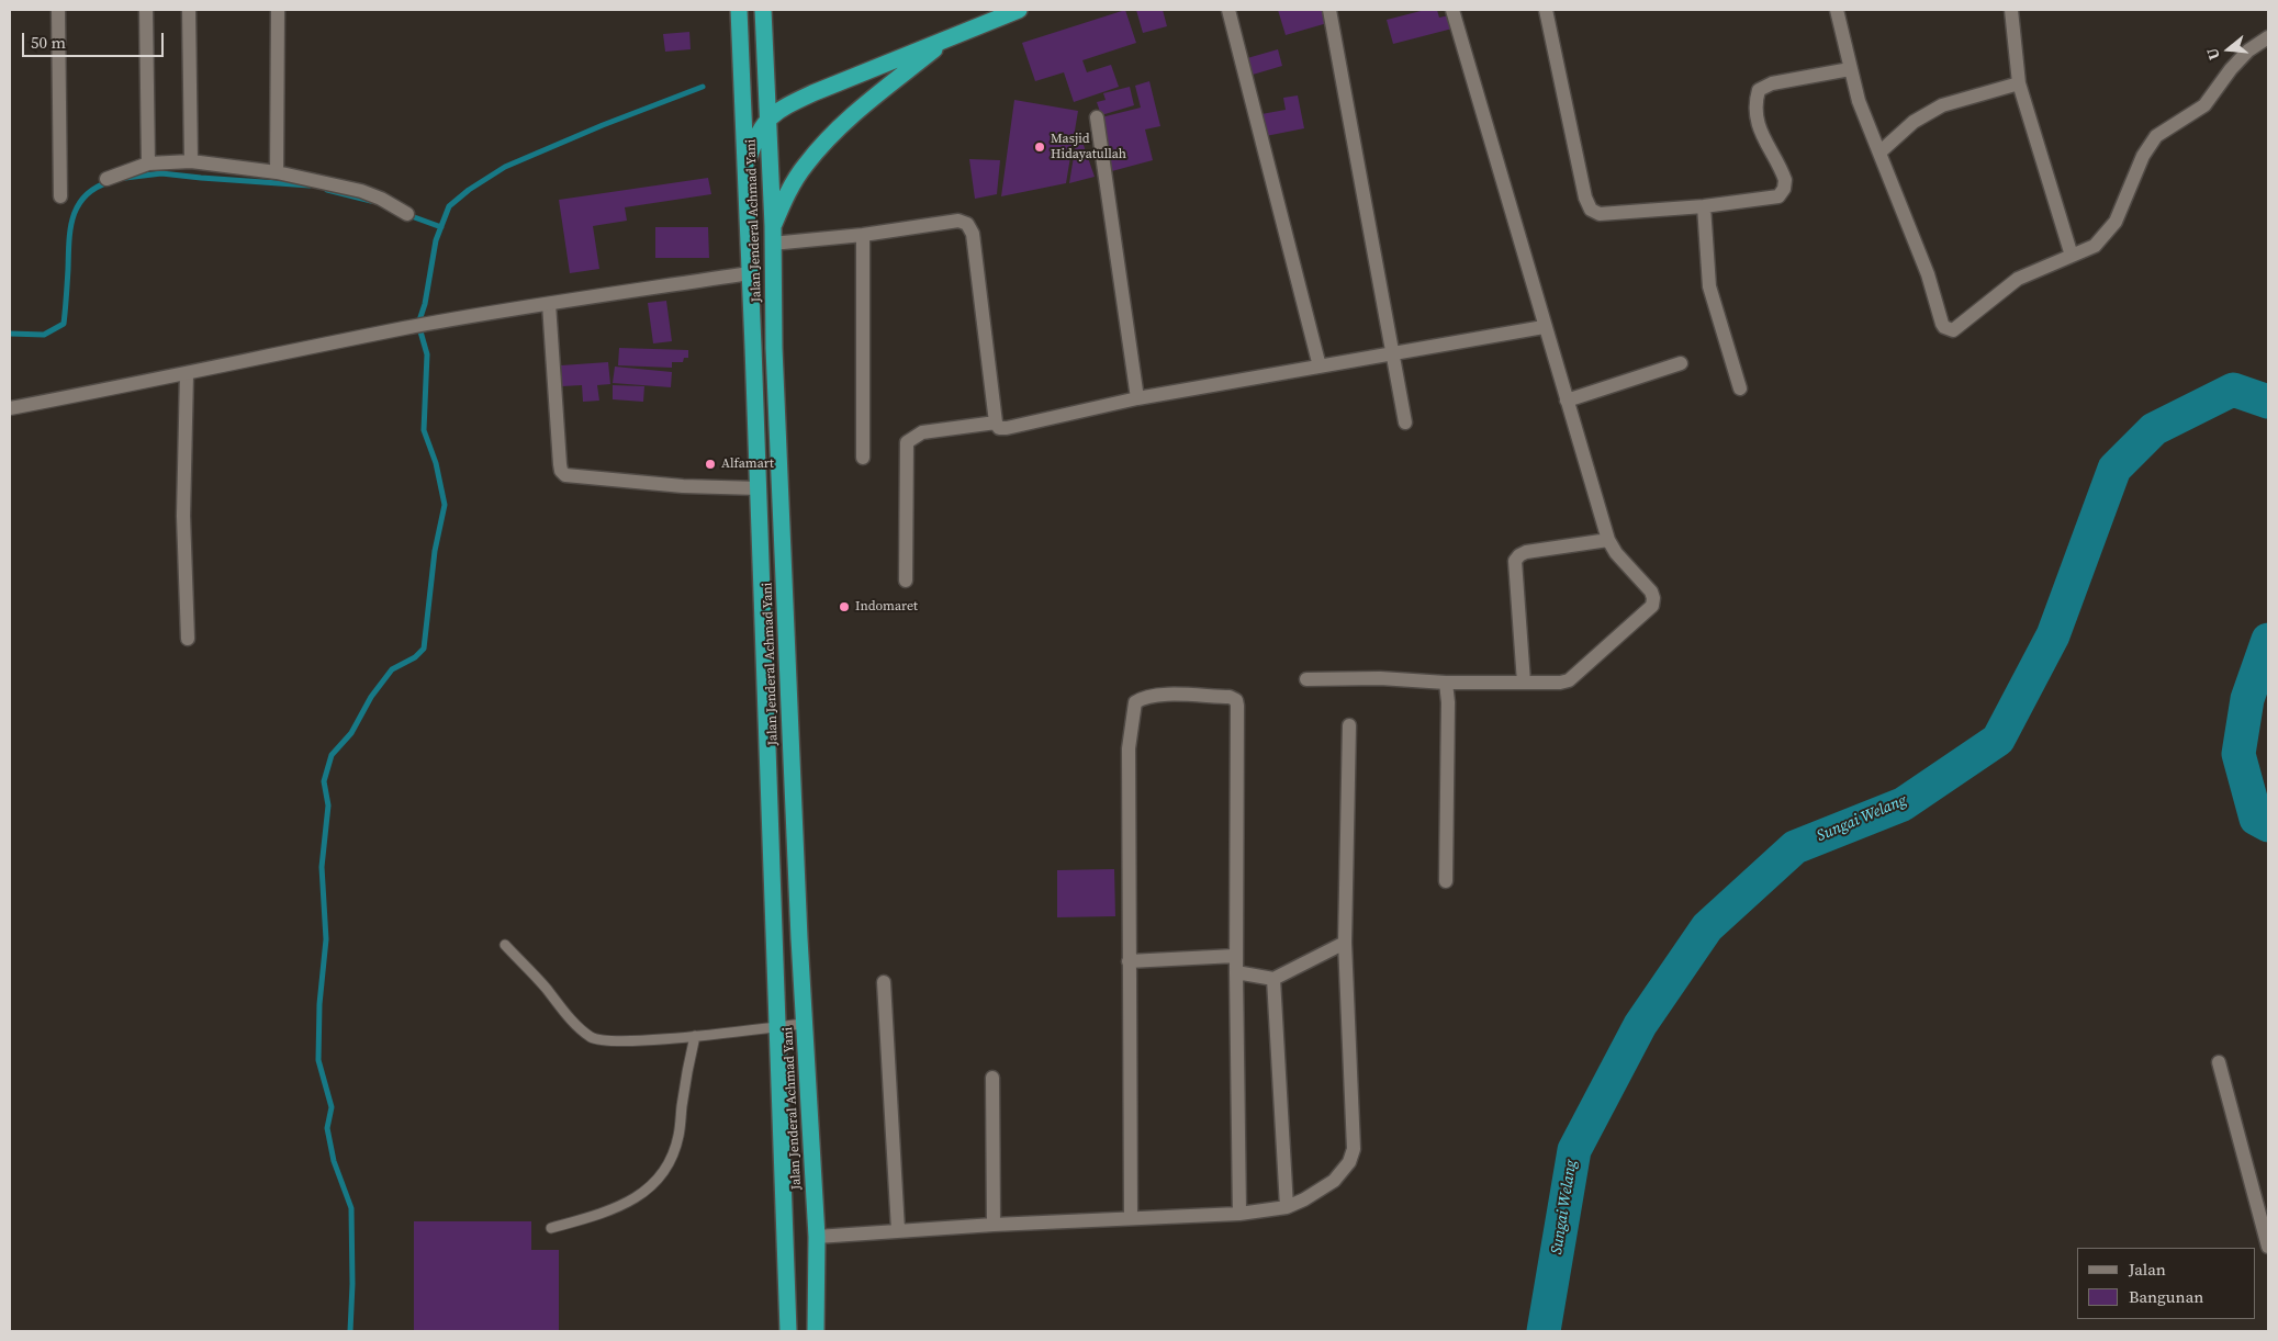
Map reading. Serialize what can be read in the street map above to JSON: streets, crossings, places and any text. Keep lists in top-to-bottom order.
{
  "streets": {
    "highway": ["Jalan Jenderal Achmad Yani"]
  },
  "water": ["Sungai Welang"],
  "places": ["Masjid Hidayatullah", "Alfamart", "Indomaret"],
  "legend": ["Jalan", "Bangunan"],
  "scale_bar": "50 m",
  "north": "left"
}
